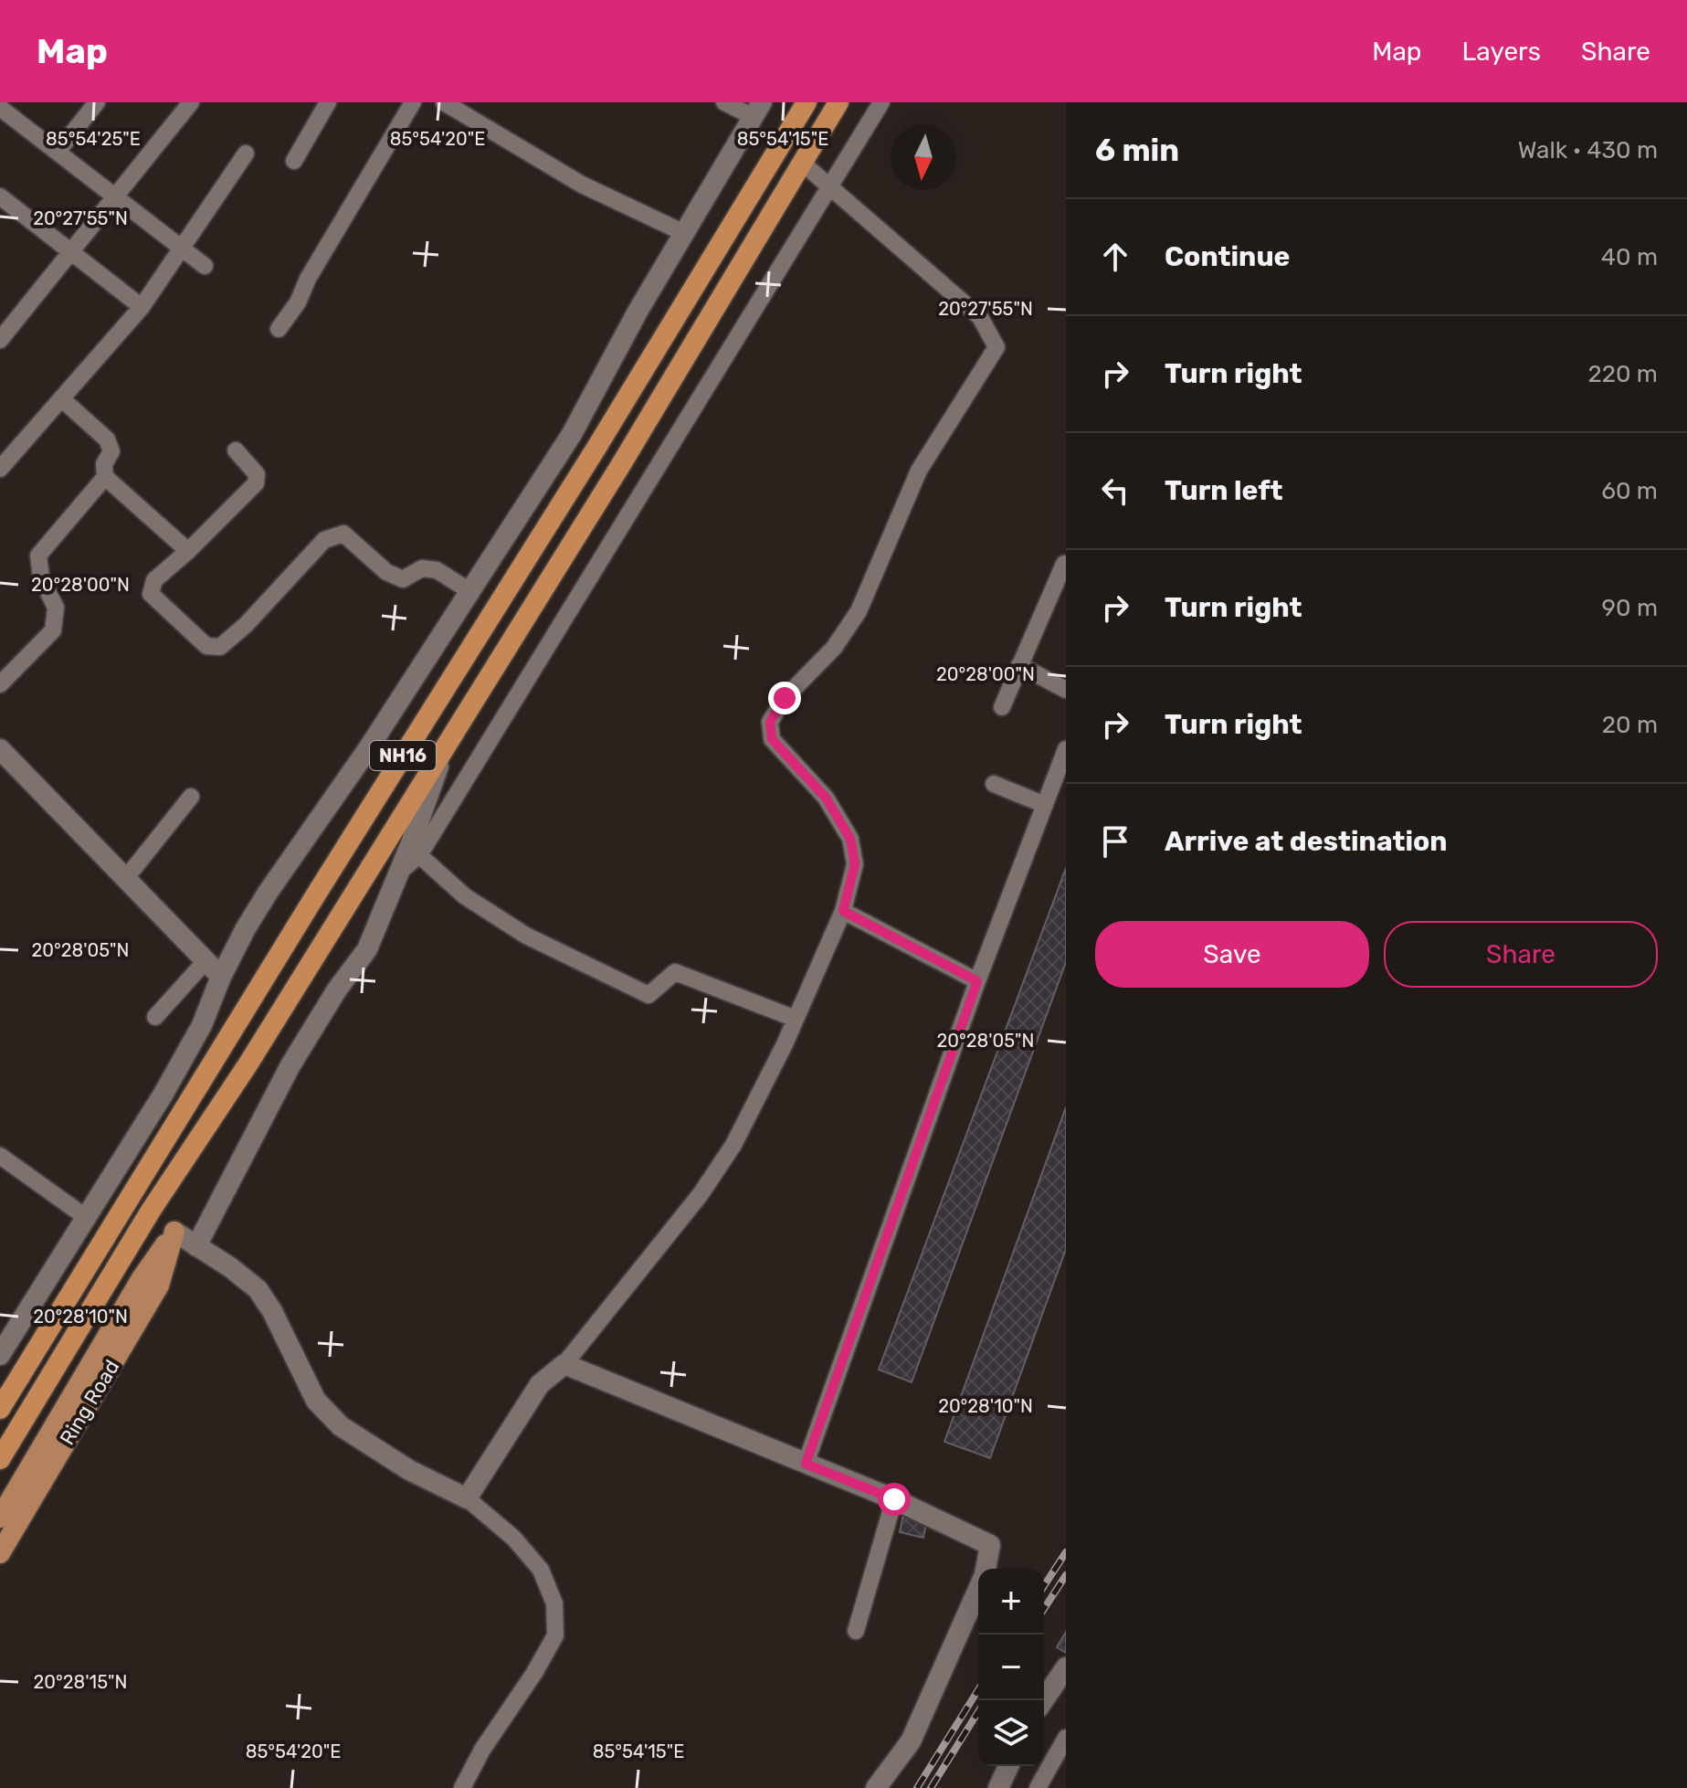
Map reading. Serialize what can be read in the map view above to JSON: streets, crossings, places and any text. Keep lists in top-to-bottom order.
{
  "streets": {
    "highway": ["NH16"],
    "main road": ["Ring Road"]
  },
  "north": "bottom",
  "page": {
    "header": "Map",
    "nav": ["Map", "Layers", "Share"],
    "heading": ["6 min", "Walk · 430 m"],
    "list": [
      ["Continue", "40 m"],
      ["Turn right", "220 m"],
      ["Turn left", "60 m"],
      ["Turn right", "90 m"],
      ["Turn right", "20 m"],
      "Arrive at destination"
    ],
    "buttons": ["Save", "Share"],
    "map_buttons": ["+", "−"]
  },
  "coordinates": [
    "85°54'25\"E",
    "85°54'20\"E",
    "85°54'15\"E",
    "20°27'55\"N",
    "20°28'00\"N",
    "20°28'05\"N",
    "20°28'10\"N",
    "20°28'15\"N"
  ]
}
